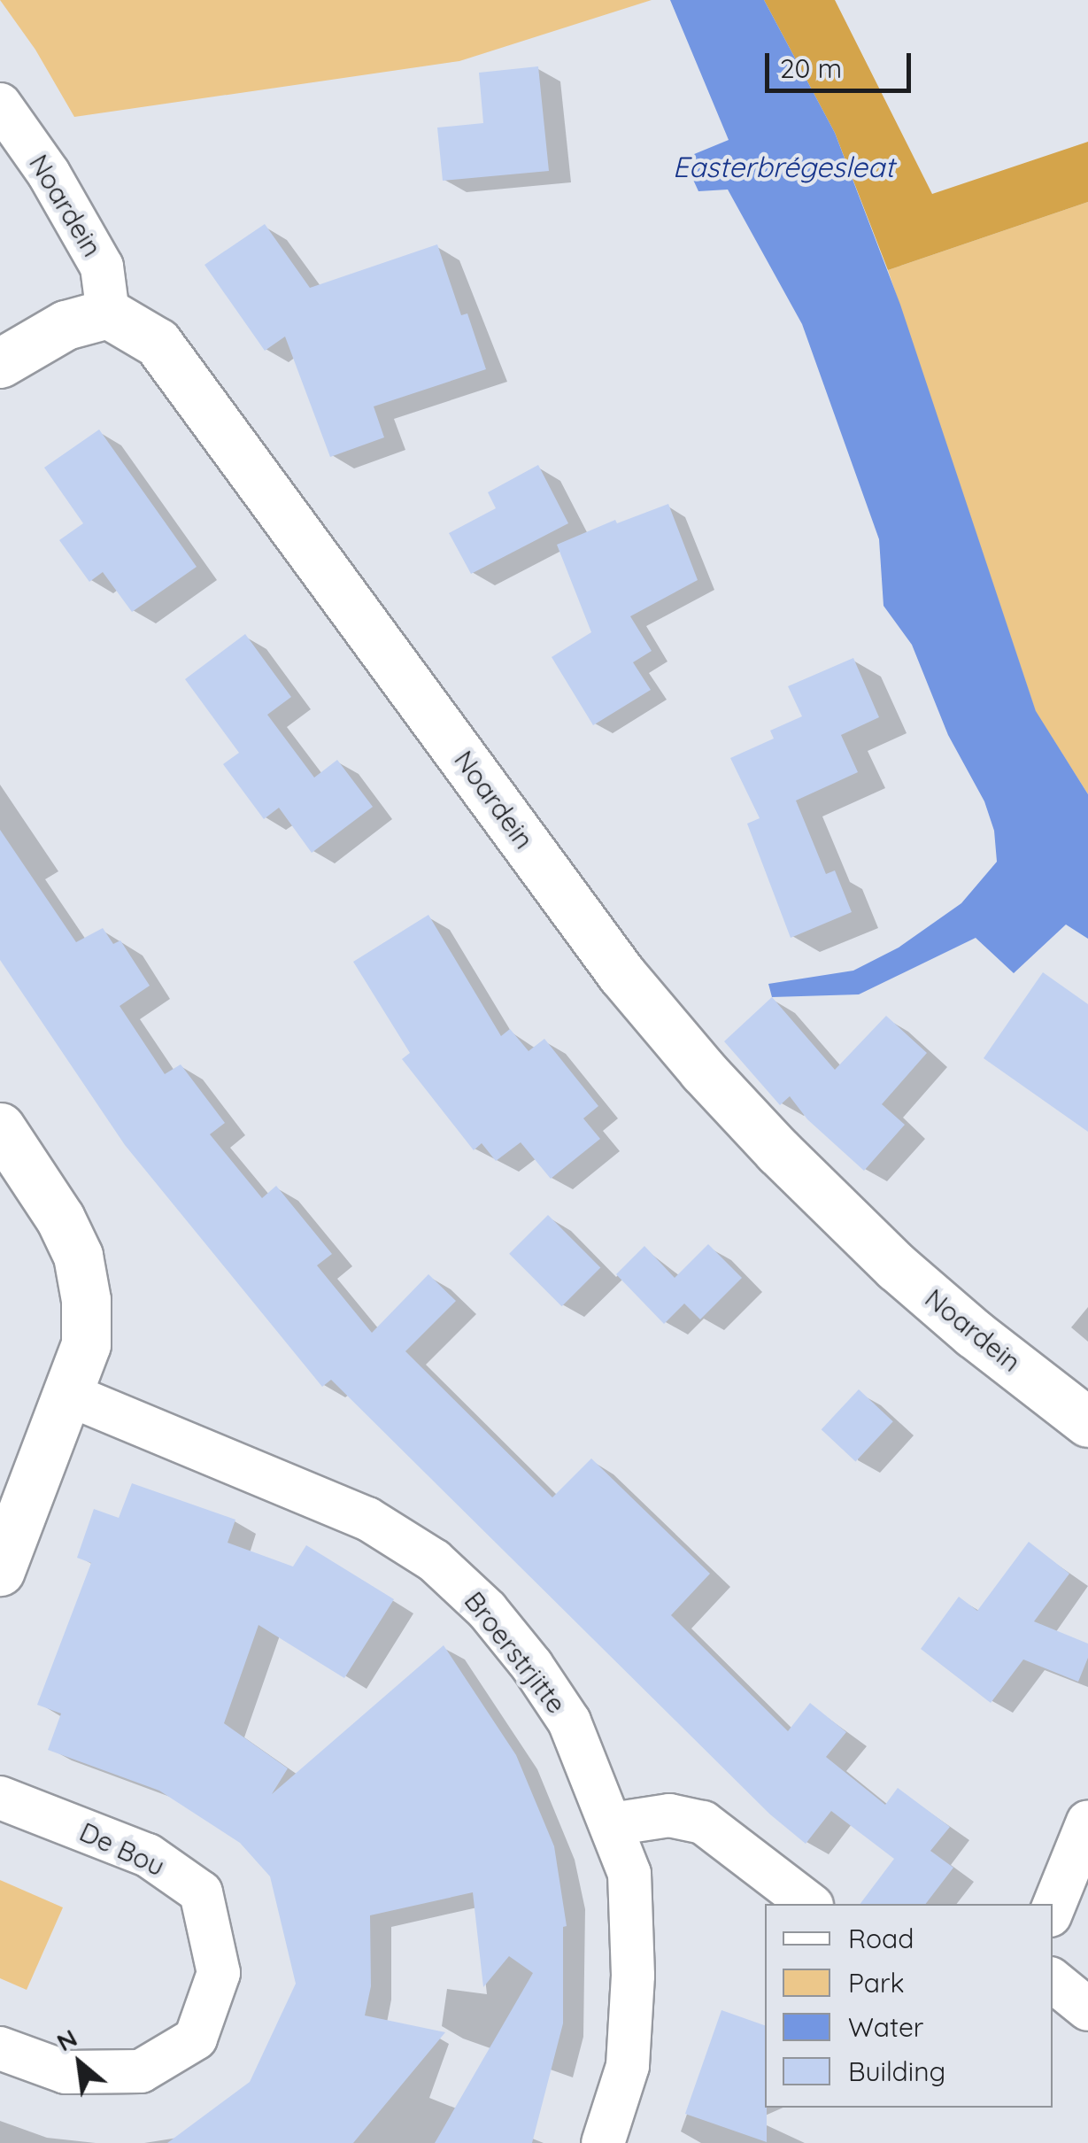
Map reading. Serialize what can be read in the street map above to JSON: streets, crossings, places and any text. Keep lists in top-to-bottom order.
{
  "streets": {
    "street": ["Noardein", "Broerstrjitte", "De Bou"]
  },
  "water": ["Easterbrégesleat"],
  "legend": [
    "Road",
    "Park",
    "Water",
    "Building"
  ],
  "scale_bar": "20 m",
  "north": "top left"
}
